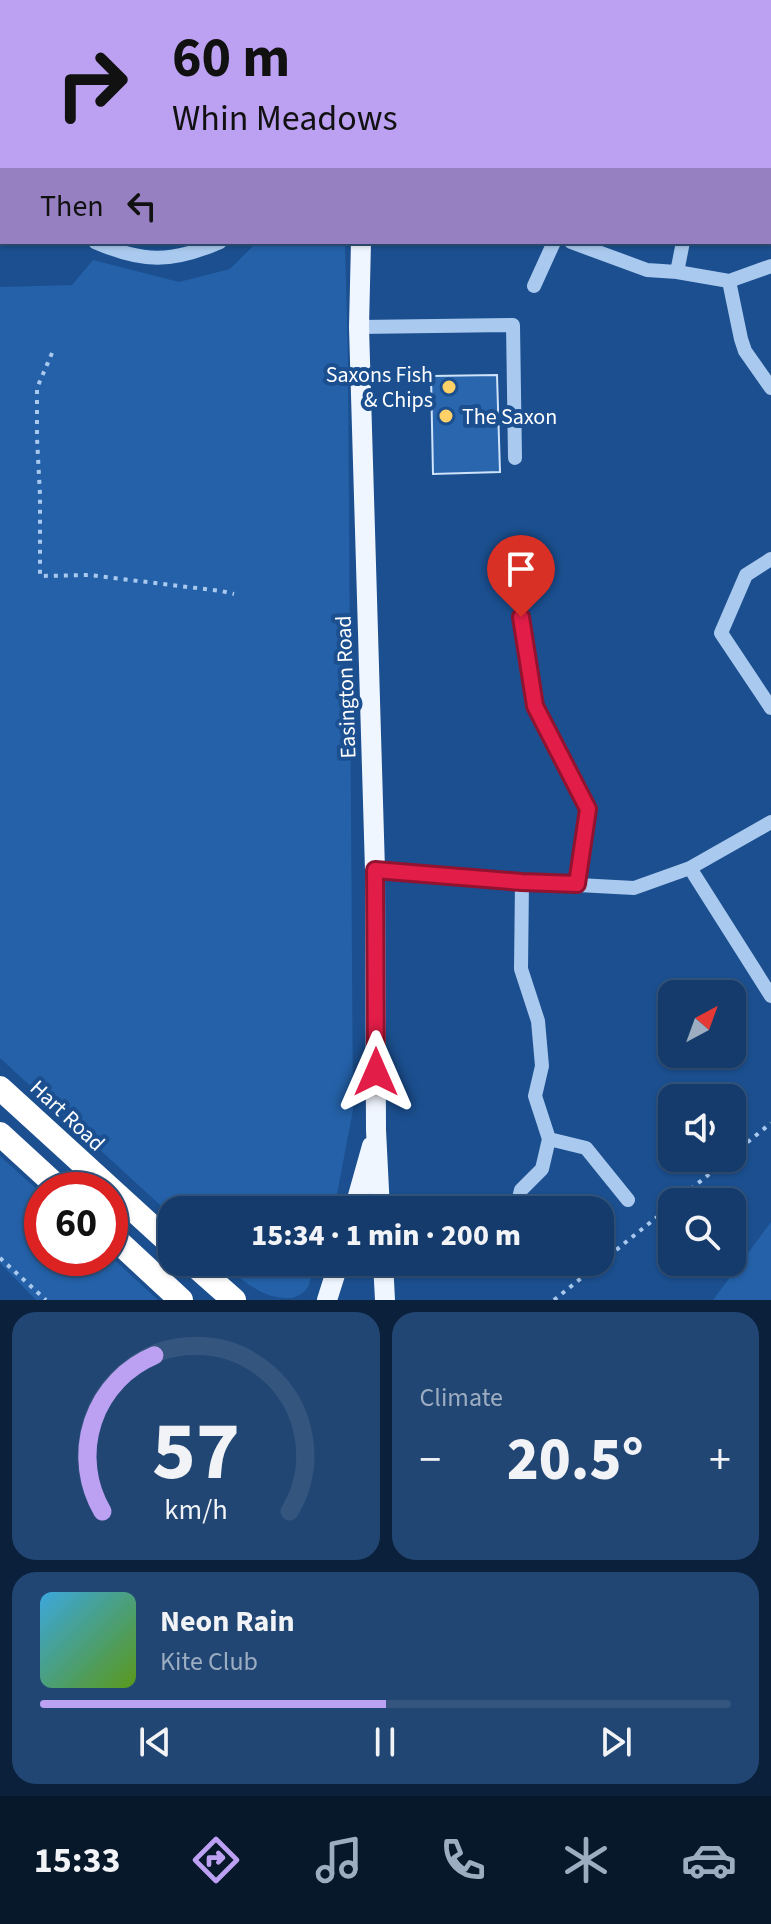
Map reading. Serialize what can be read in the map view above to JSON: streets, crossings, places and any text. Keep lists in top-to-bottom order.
{
  "streets": {
    "highway": ["Hart Road"],
    "main road": ["Easington Road"]
  },
  "places": ["Saxons Fish & Chips", "The Saxon"],
  "north": "top right",
  "page": {
    "turn": ["60 m", "Whin Meadows"],
    "then": "Then",
    "limit": "60",
    "trip": "15:34 · 1 min · 200 m",
    "tile": "Climate",
    "heat": ["−", "20.5°", "+"],
    "song": ["Neon Rain", "Kite Club"],
    "tabs": "15:33",
    "gauge": ["57", "km/h"]
  }
}
